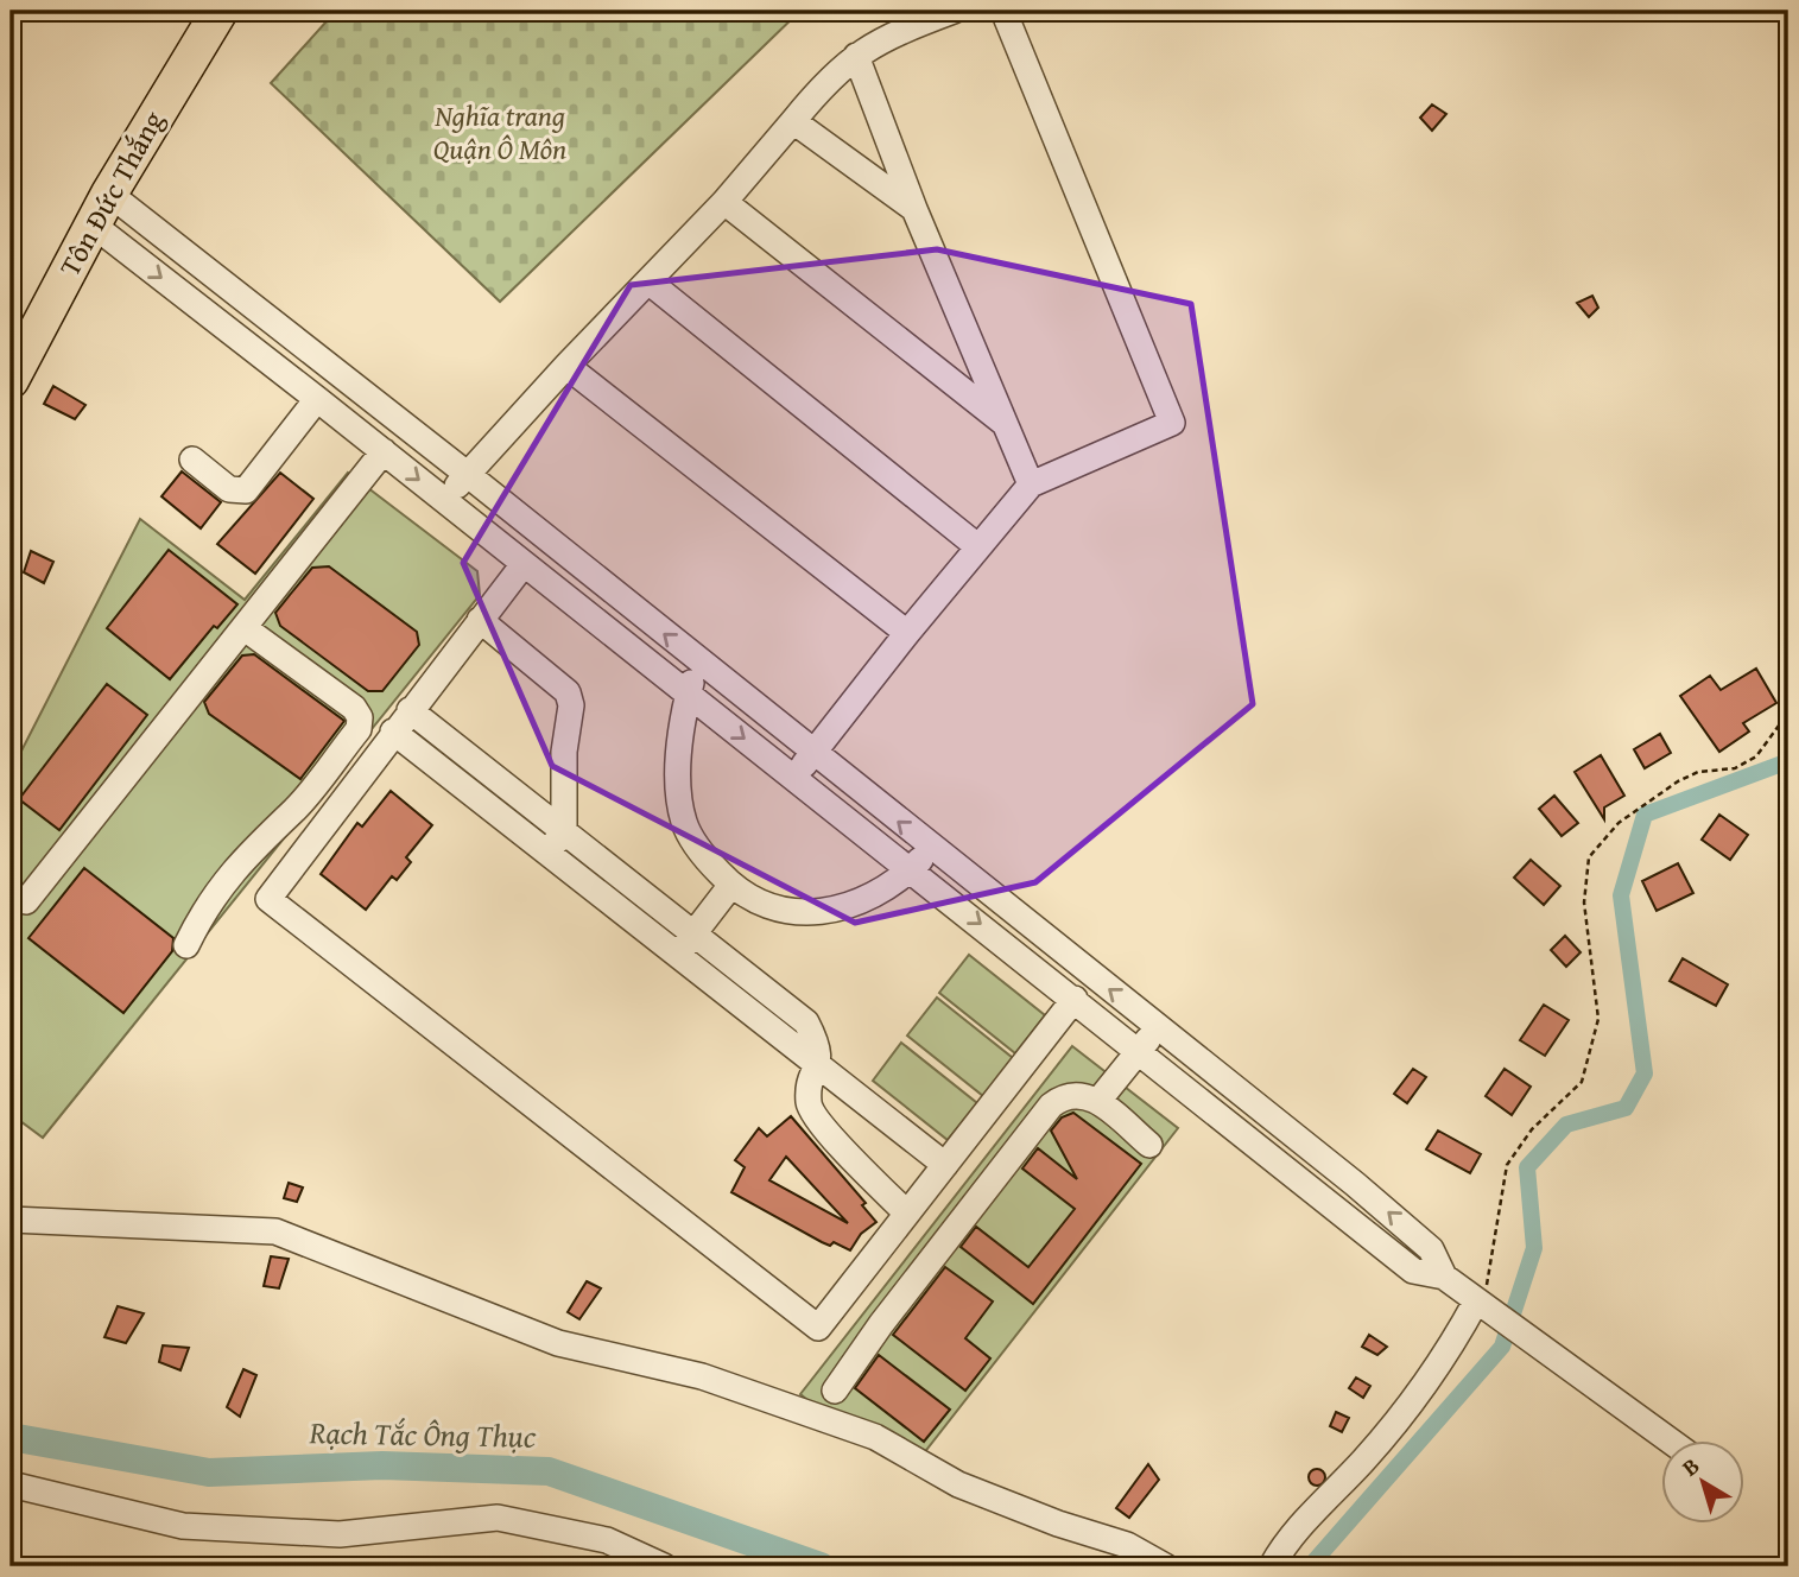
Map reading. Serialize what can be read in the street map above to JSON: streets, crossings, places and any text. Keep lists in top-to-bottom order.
{
  "streets": {
    "highway": ["Tôn Đức Thắng"]
  },
  "water": ["Rạch Tắc Ông Thục"],
  "parks": ["Nghĩa trang Quận Ô Môn"],
  "north": "top left"
}
